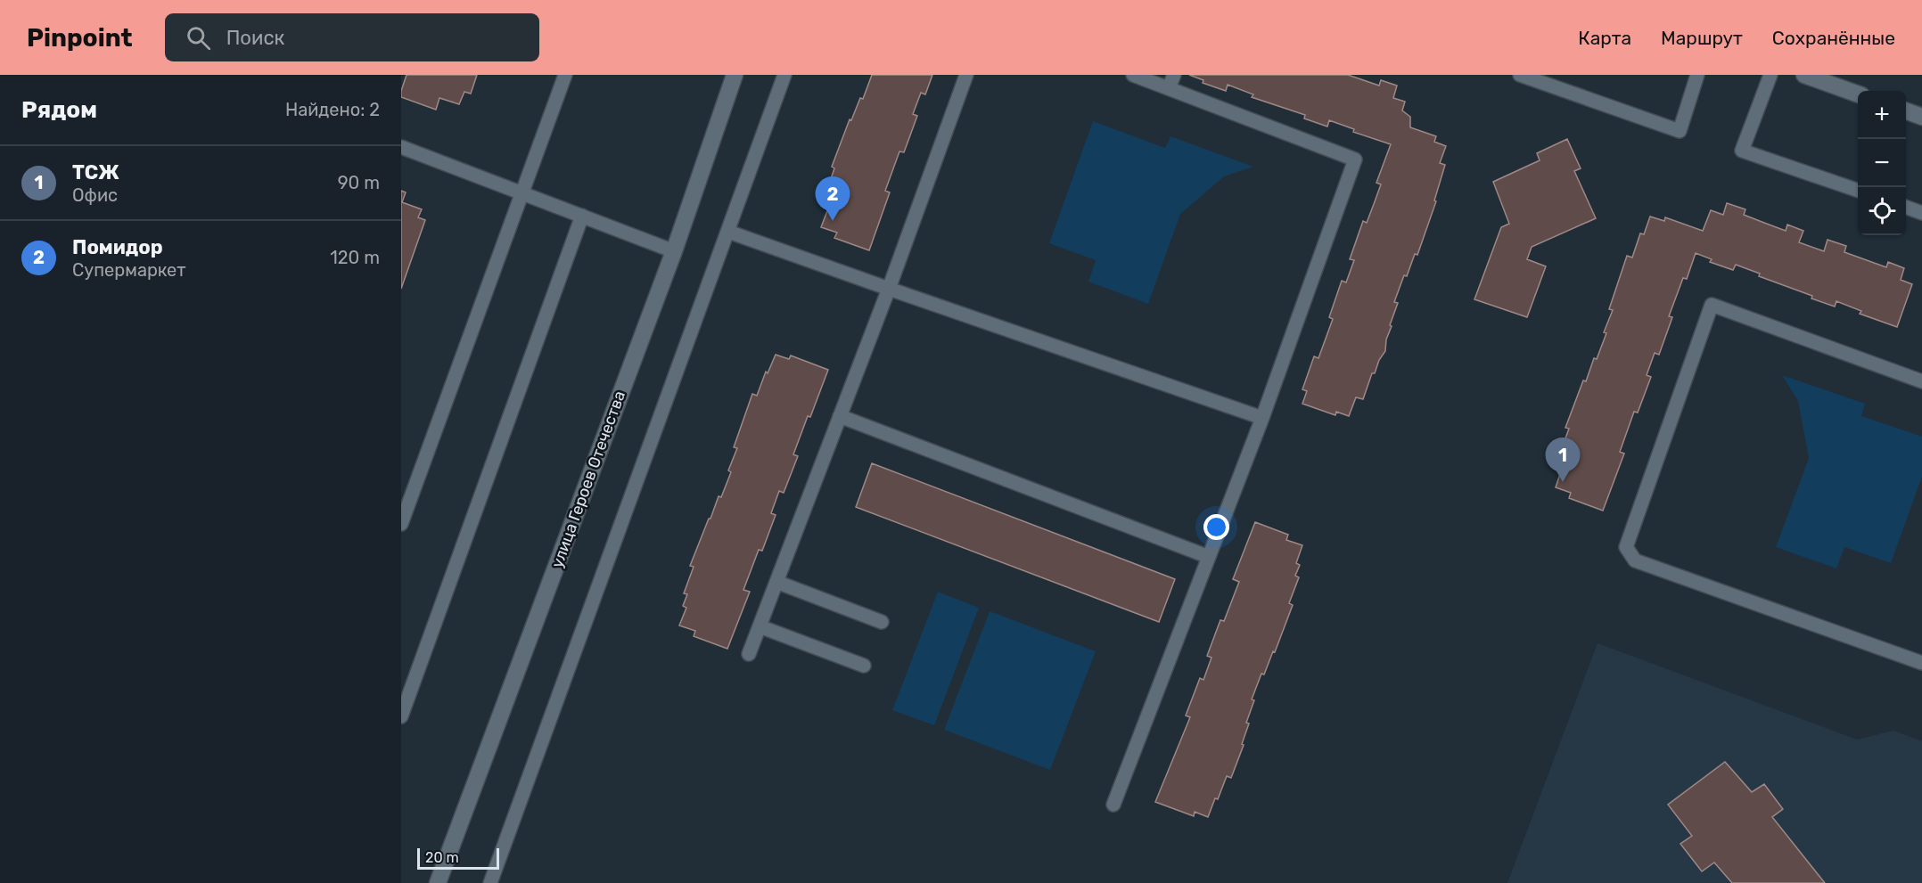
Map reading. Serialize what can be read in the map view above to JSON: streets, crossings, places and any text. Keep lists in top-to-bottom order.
{
  "streets": {
    "street": ["улица Героев Отечества"]
  },
  "scale_bar": "20 m",
  "page": {
    "header": "Pinpoint",
    "search": "Поиск",
    "nav": ["Карта", "Маршрут", "Сохранённые"],
    "heading": ["Рядом", "Найдено: 2"],
    "map_buttons": ["+", "−"],
    "list": [
      {
        "mark": "1",
        "name": "ТСЖ",
        "note": "Офис",
        "value": "90 m"
      },
      {
        "mark": "2",
        "name": "Помидор",
        "note": "Супермаркет",
        "value": "120 m"
      }
    ],
    "pins": ["2", "1"],
    "scale": "20 m"
  }
}
